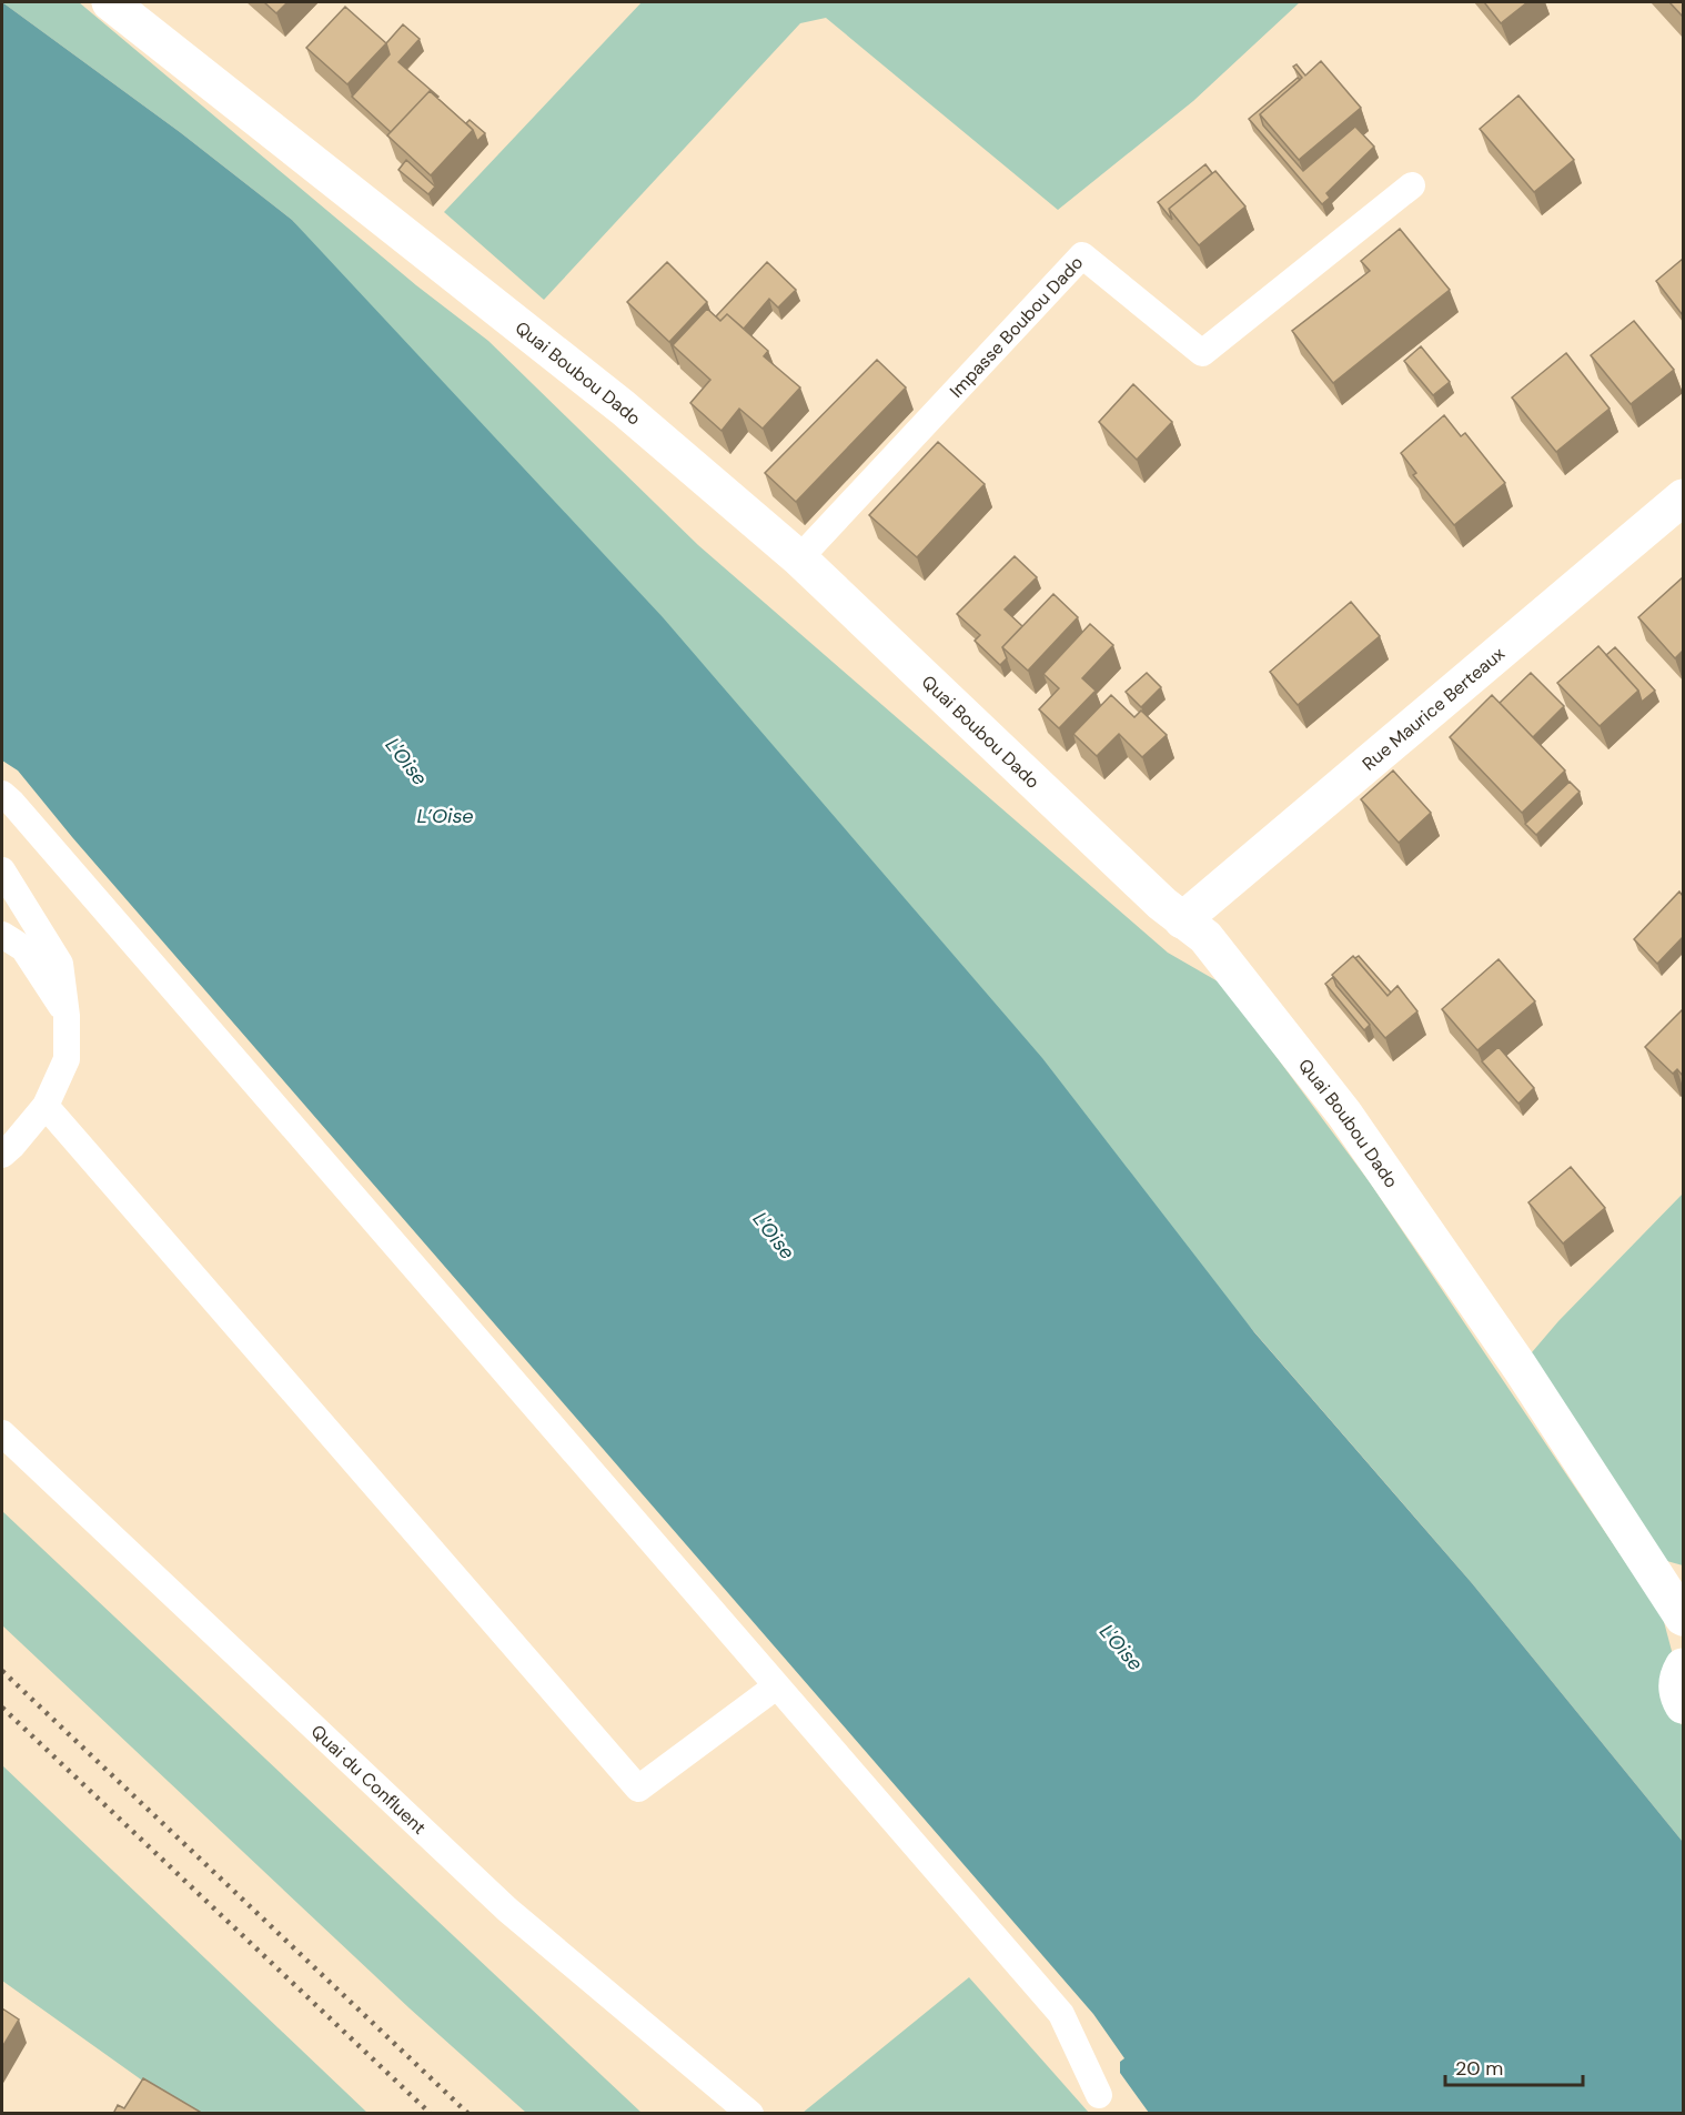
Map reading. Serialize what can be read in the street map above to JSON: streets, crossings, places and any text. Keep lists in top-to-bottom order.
{
  "streets": {
    "street": ["Quai Boubou Dado", "Rue Maurice Berteaux"],
    "lane": ["Impasse Boubou Dado", "Quai du Confluent"]
  },
  "crossings": [
    ["Impasse Boubou Dado", "Quai Boubou Dado"],
    ["Quai Boubou Dado", "Rue Maurice Berteaux"]
  ],
  "water": ["L'Oise", "L’Oise"],
  "scale_bar": "20 m"
}
